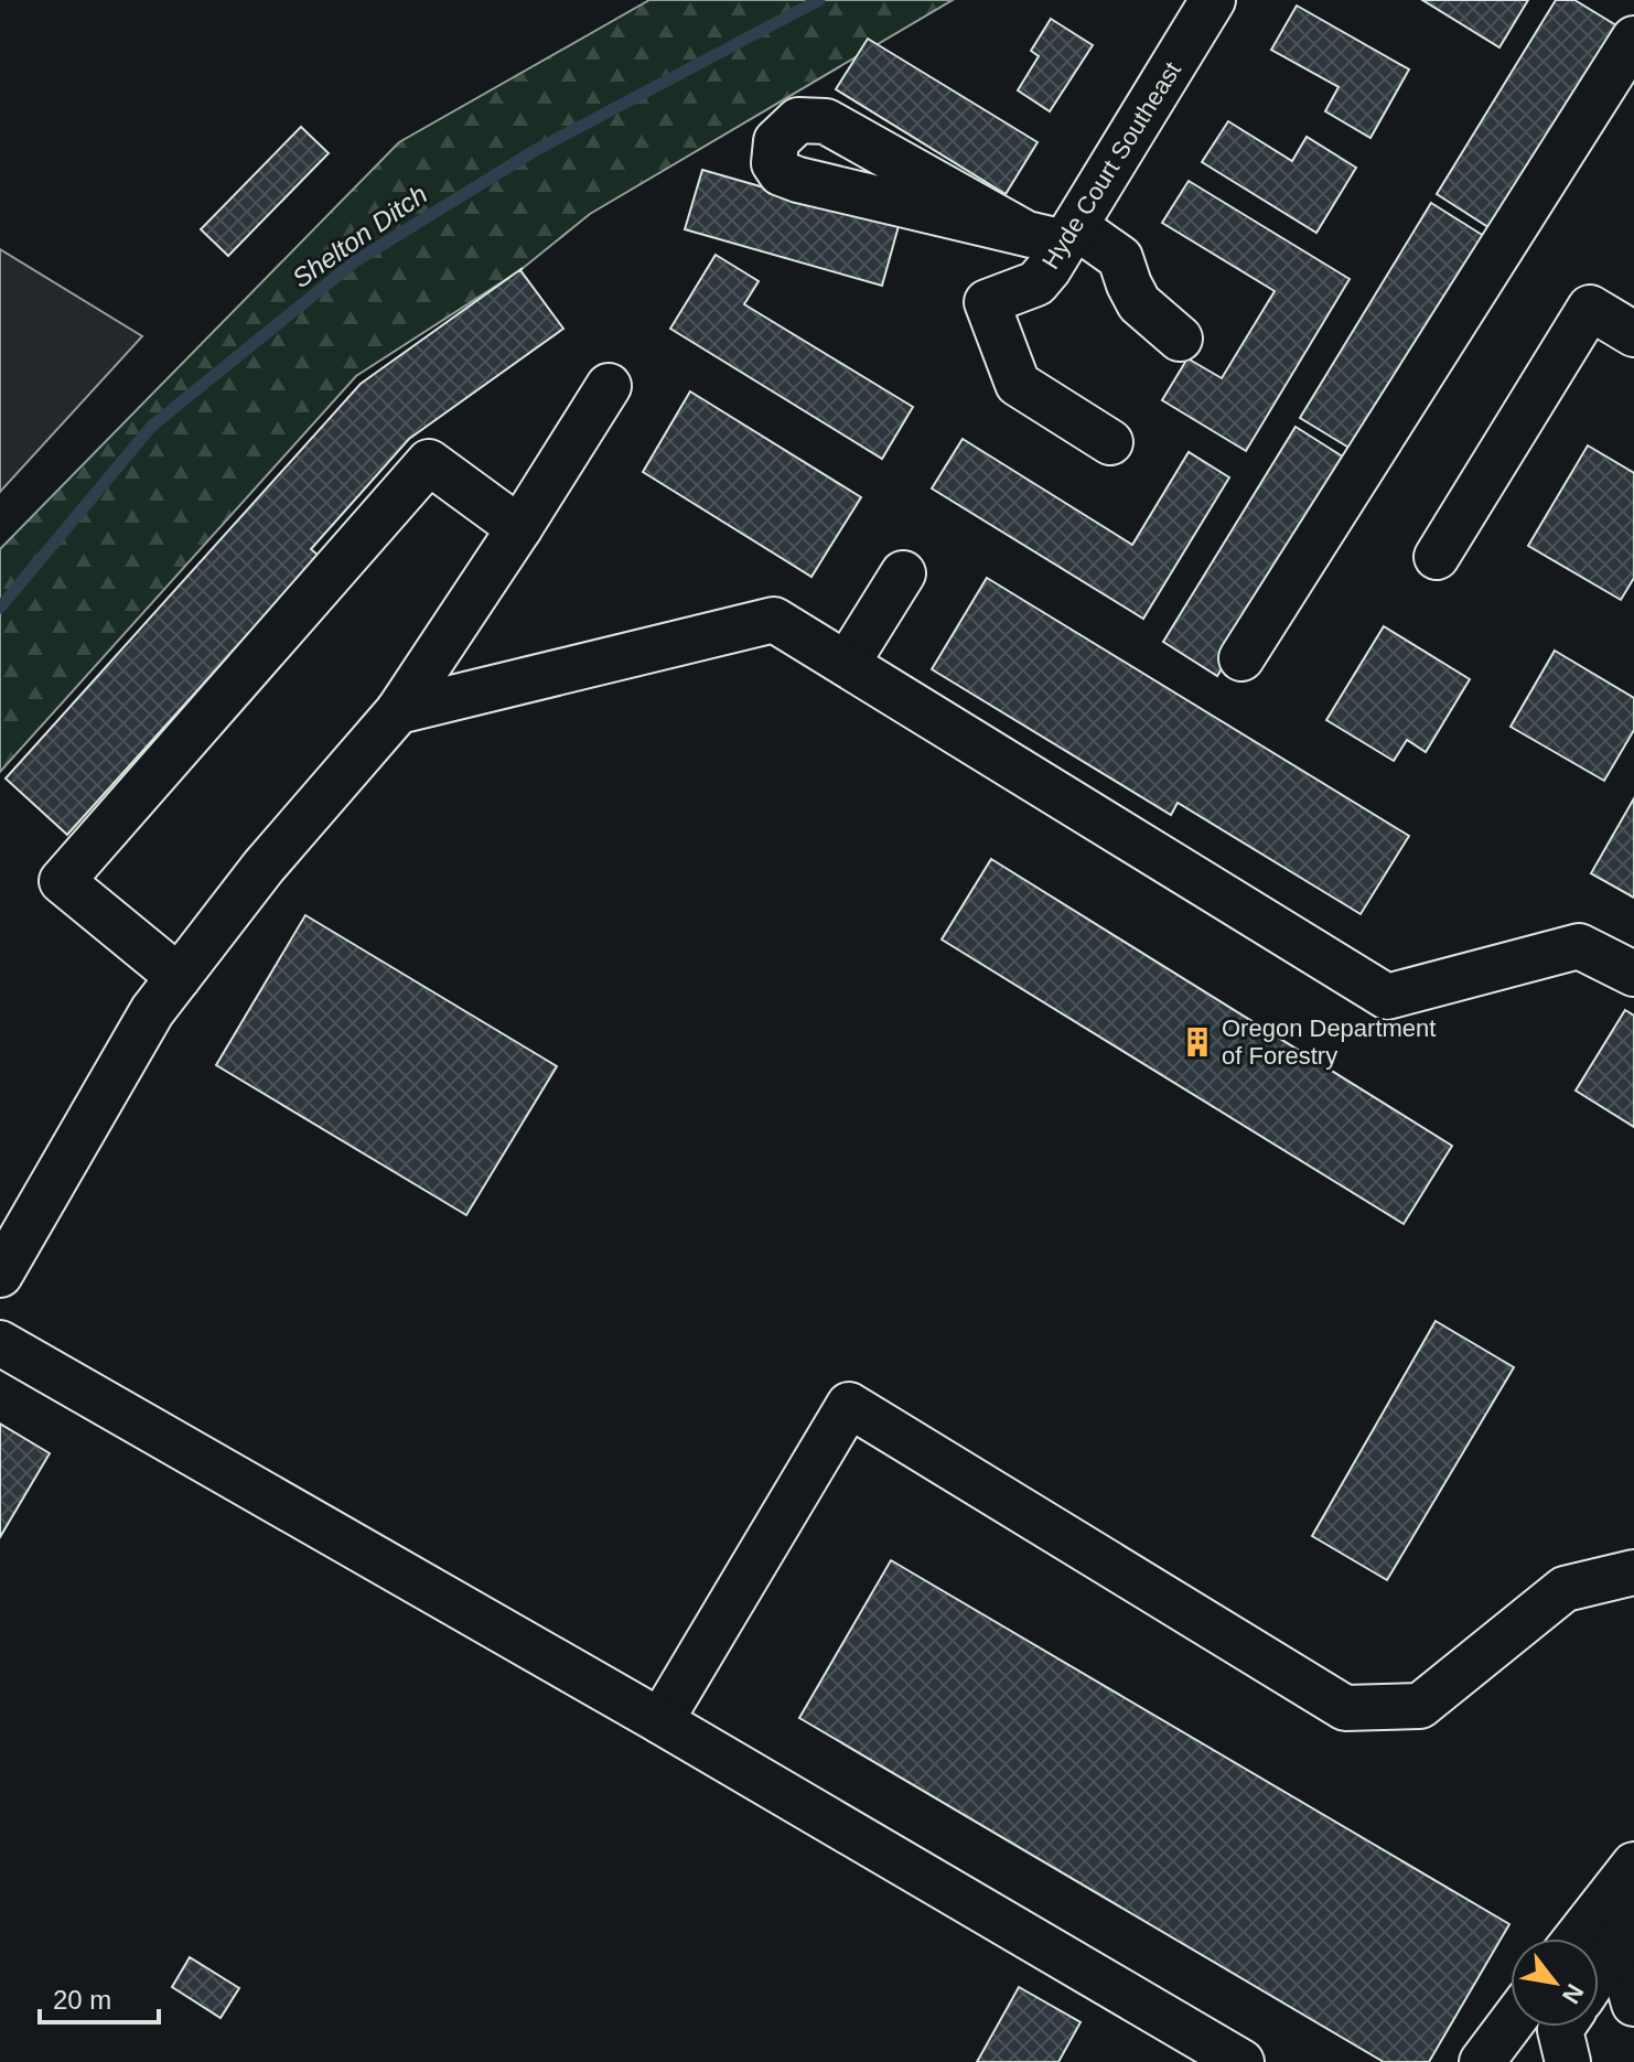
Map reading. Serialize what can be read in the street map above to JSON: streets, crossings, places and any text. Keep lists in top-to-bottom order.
{
  "streets": {
    "street": ["Hyde Court Southeast"]
  },
  "water": ["Shelton Ditch"],
  "places": {
    "building": ["Oregon Department of Forestry"]
  },
  "scale_bar": "20 m",
  "north": "bottom right"
}
